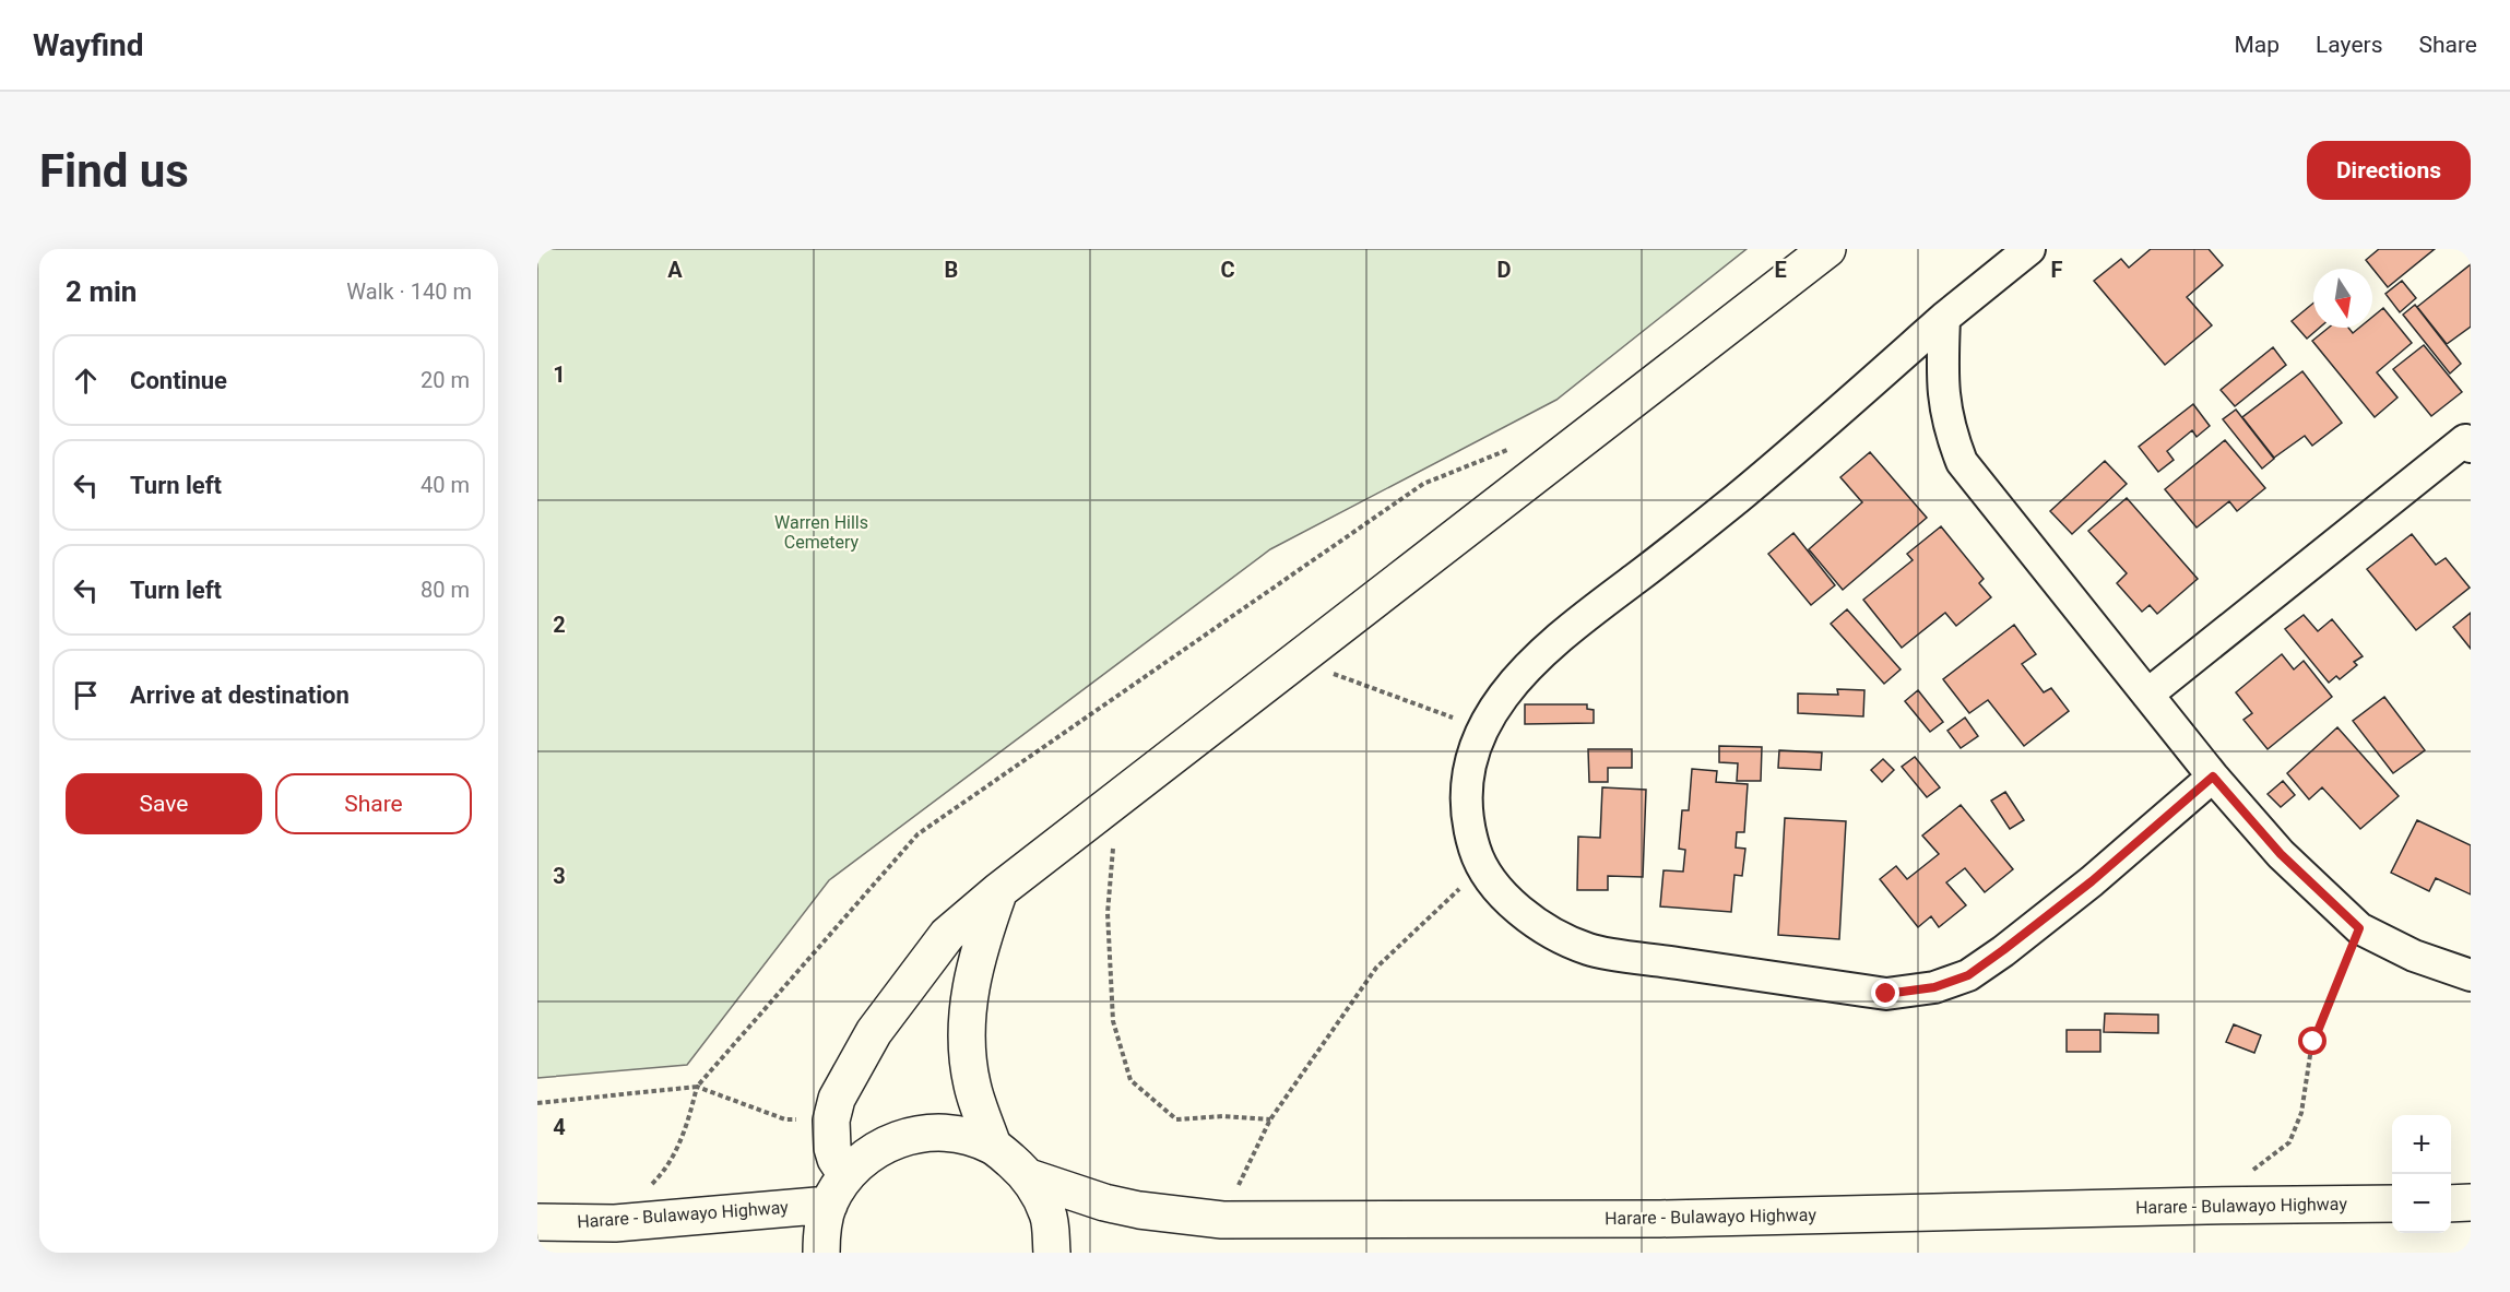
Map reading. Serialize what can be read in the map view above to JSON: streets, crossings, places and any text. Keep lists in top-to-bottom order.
{
  "streets": {
    "main road": ["Harare - Bulawayo Highway"]
  },
  "parks": ["Warren Hills Cemetery"],
  "north": "bottom",
  "page": {
    "header": "Wayfind",
    "nav": ["Map", "Layers", "Share"],
    "buttons": [
      "Directions",
      ["Save", "Share"]
    ],
    "title": "Find us",
    "heading": ["2 min", "Walk · 140 m"],
    "list": [
      ["Continue", "20 m"],
      ["Turn left", "40 m"],
      ["Turn left", "80 m"],
      "Arrive at destination"
    ],
    "map_buttons": ["+", "−"]
  },
  "grid": {
    "columns": [
      "A",
      "B",
      "C",
      "D",
      "E",
      "F"
    ],
    "rows": [
      "1",
      "2",
      "3",
      "4"
    ]
  }
}
